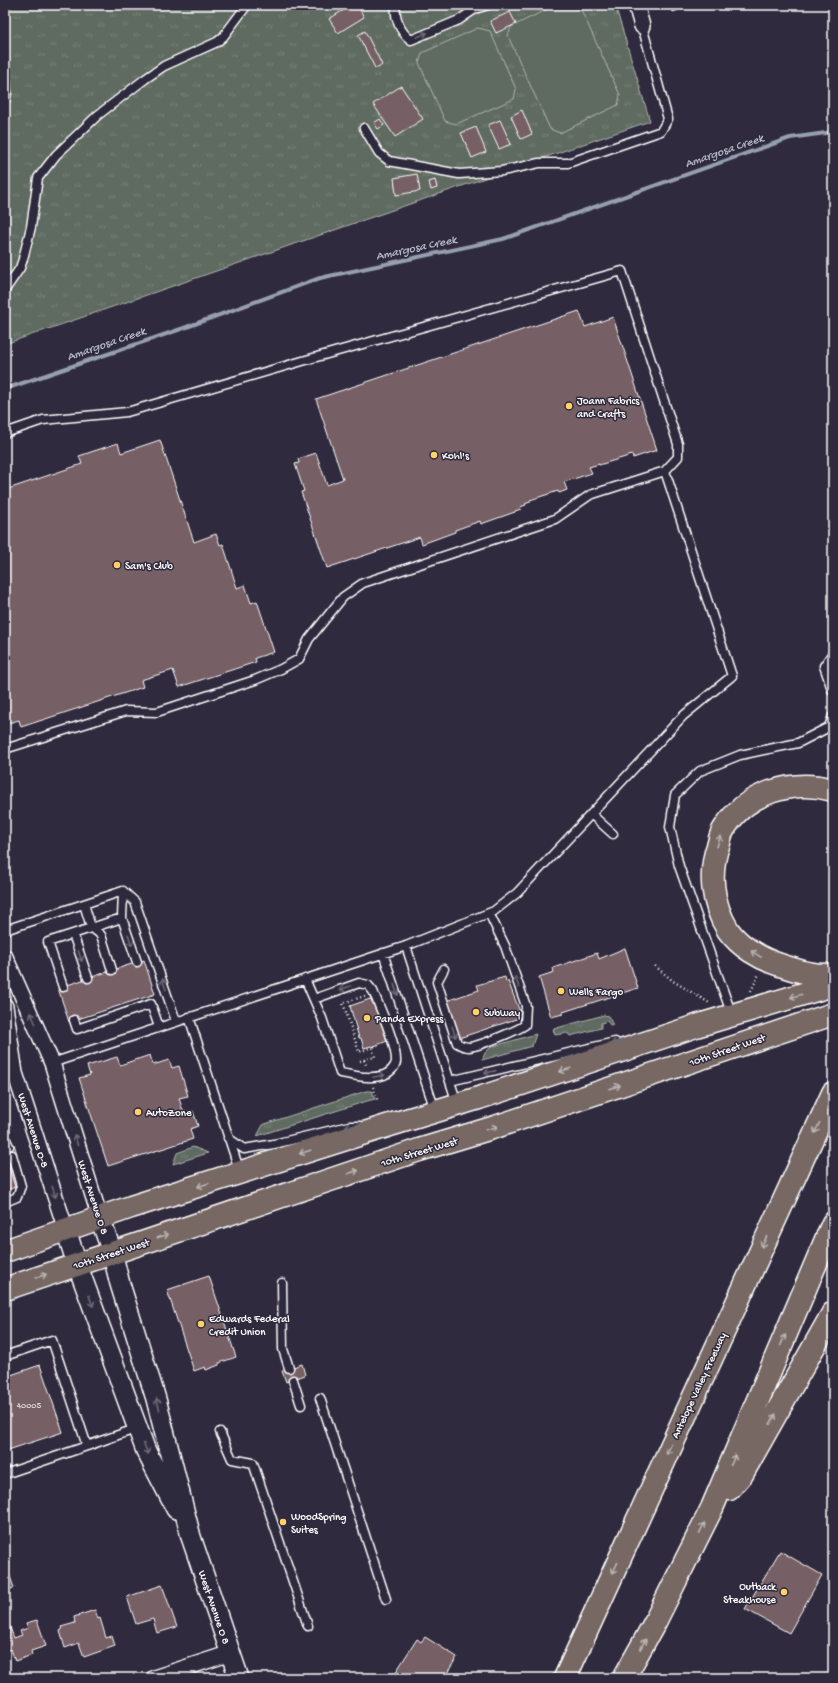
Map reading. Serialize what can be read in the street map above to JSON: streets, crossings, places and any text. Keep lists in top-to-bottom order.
{
  "streets": {
    "main road": ["10th Street West", "Antelope Valley Freeway"],
    "street": ["West Avenue O-8", "West Avenue O 8"]
  },
  "crossings": [
    ["10th Street West", "West Avenue O 8"],
    ["West Avenue O-8", "West Avenue O 8"]
  ],
  "one_way": ["West Avenue O-8"],
  "water": ["Amargosa Creek"],
  "places": [
    "Joann Fabrics and Crafts",
    "Kohl's",
    "Sam's Club",
    "Wells Fargo",
    "Subway",
    "Panda Express",
    "AutoZone",
    "Edwards Federal Credit Union",
    "WoodSpring Suites",
    "Outback Steakhouse"
  ],
  "house_numbers": ["40005"]
}
